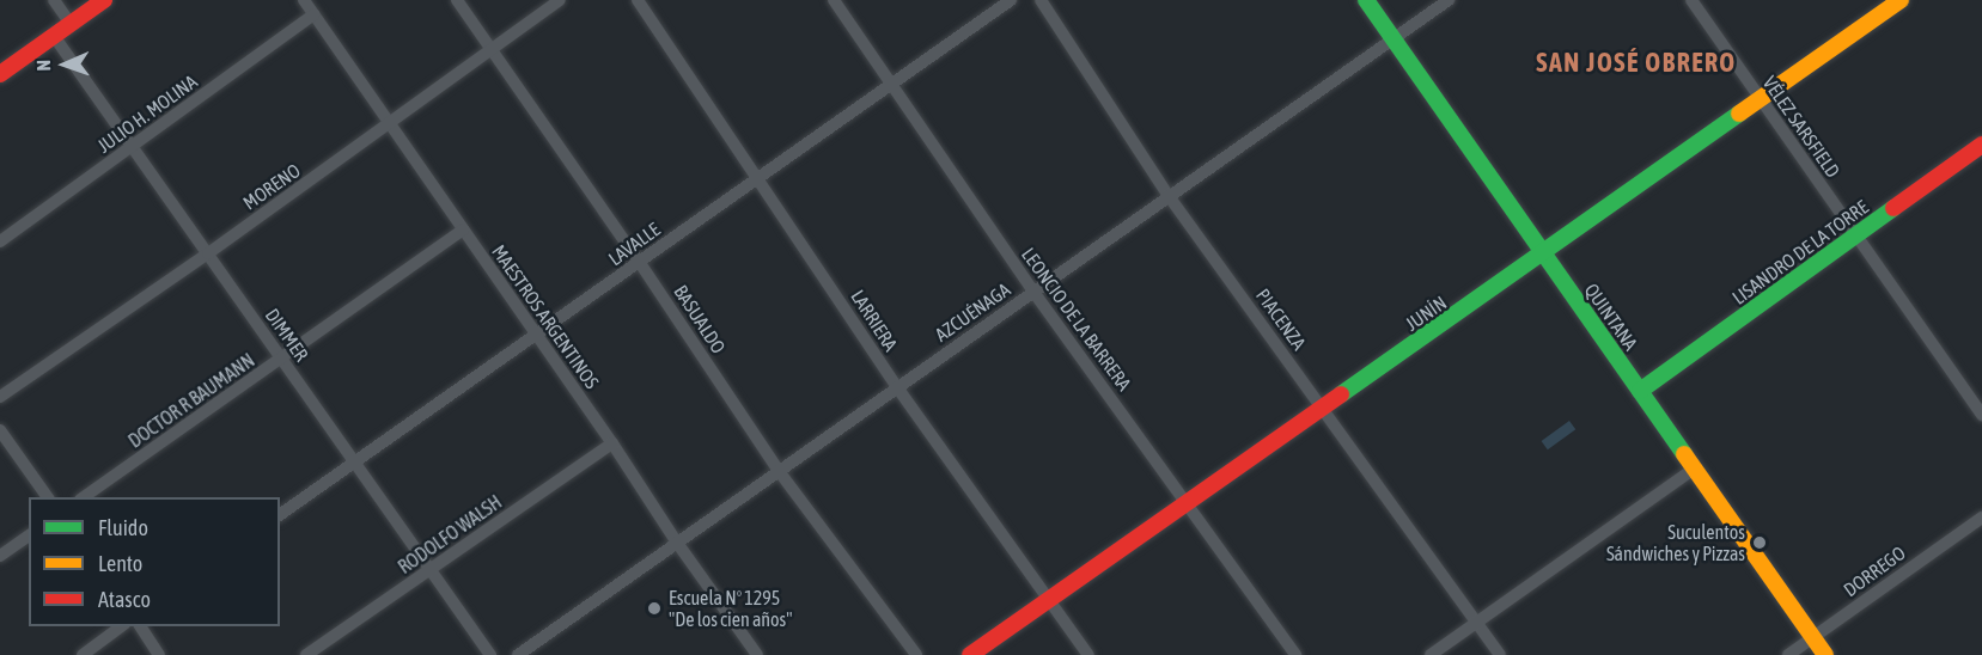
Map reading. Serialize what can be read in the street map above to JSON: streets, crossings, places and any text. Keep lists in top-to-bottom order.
{
  "streets": {
    "main road": ["LISANDRO DE LA TORRE", "JUNÍN", "QUINTANA"],
    "street": [
      "JULIO H. MOLINA",
      "VÉLEZ SARSFIELD",
      "MORENO",
      "LAVALLE",
      "AZCUÉNAGA",
      "MAESTROS ARGENTINOS",
      "BASUALDO",
      "LEONCIO DE LA BARRERA",
      "PIACENZA",
      "LARRIERA",
      "DIMMER",
      "DOCTOR R BAUMANN",
      "RODOLFO WALSH",
      "DORREGO"
    ]
  },
  "crossings": [
    ["JULIO H. MOLINA", "MAESTROS ARGENTINOS"],
    ["JULIO H. MOLINA", "DIMMER"],
    ["VÉLEZ SARSFIELD", "LISANDRO DE LA TORRE"],
    ["VÉLEZ SARSFIELD", "JUNÍN"],
    ["MORENO", "MAESTROS ARGENTINOS"],
    ["MORENO", "BASUALDO"],
    ["MORENO", "DIMMER"],
    ["LAVALLE", "MAESTROS ARGENTINOS"],
    ["LAVALLE", "BASUALDO"],
    ["LAVALLE", "LEONCIO DE LA BARRERA"],
    ["LAVALLE", "LARRIERA"],
    ["LAVALLE", "DIMMER"],
    ["LISANDRO DE LA TORRE", "QUINTANA"],
    ["AZCUÉNAGA", "MAESTROS ARGENTINOS"],
    ["AZCUÉNAGA", "QUINTANA"],
    ["AZCUÉNAGA", "BASUALDO"],
    ["AZCUÉNAGA", "LEONCIO DE LA BARRERA"],
    ["AZCUÉNAGA", "PIACENZA"],
    ["AZCUÉNAGA", "LARRIERA"],
    ["JUNÍN", "QUINTANA"],
    ["JUNÍN", "LEONCIO DE LA BARRERA"],
    ["JUNÍN", "PIACENZA"],
    ["JUNÍN", "LARRIERA"],
    ["MAESTROS ARGENTINOS", "DOCTOR R BAUMANN"],
    ["MAESTROS ARGENTINOS", "RODOLFO WALSH"],
    ["QUINTANA", "DORREGO"],
    ["DIMMER", "DOCTOR R BAUMANN"],
    ["DIMMER", "RODOLFO WALSH"]
  ],
  "districts": ["SAN JOSÉ OBRERO"],
  "places": ["Suculentos Sándwiches y Pizzas", "Escuela Nº 1295 \"De los cien años\""],
  "legend": ["Fluido", "Lento", "Atasco"],
  "north": "left"
}
